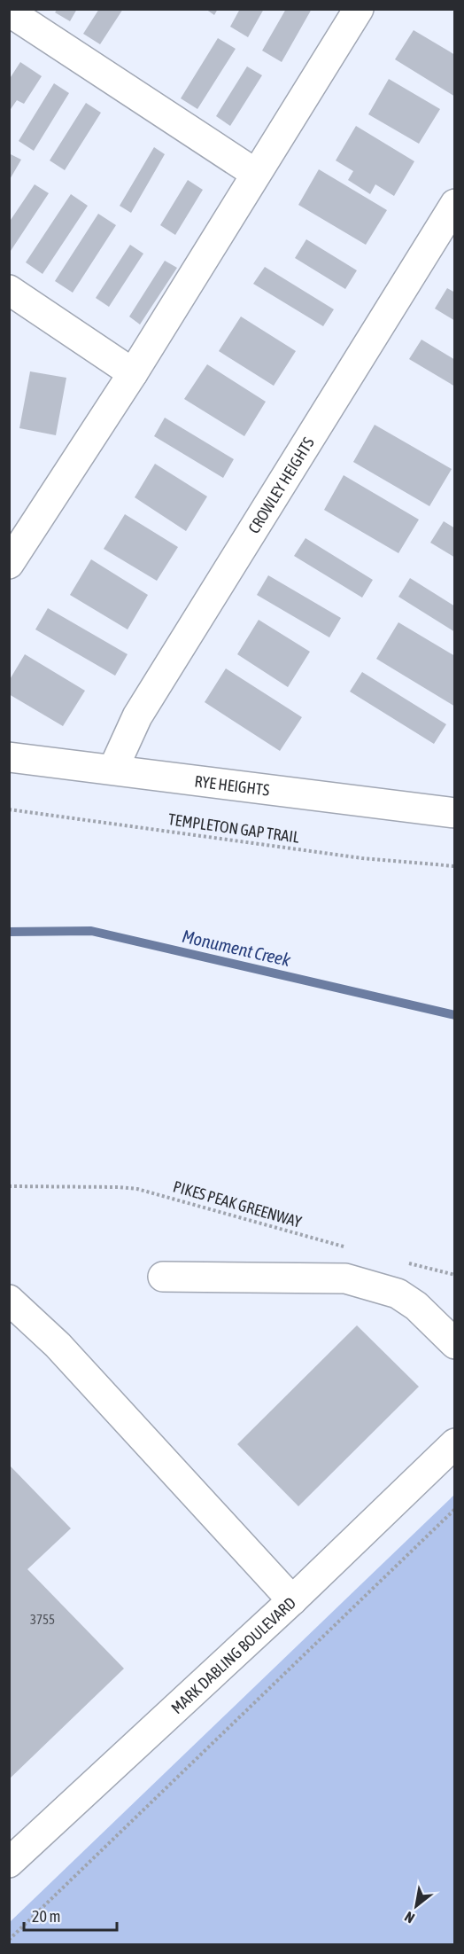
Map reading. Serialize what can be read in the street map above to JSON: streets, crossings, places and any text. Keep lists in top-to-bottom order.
{
  "streets": {
    "street": ["CROWLEY HEIGHTS", "RYE HEIGHTS", "MARK DABLING BOULEVARD"],
    "path": ["TEMPLETON GAP TRAIL", "PIKES PEAK GREENWAY"]
  },
  "crossings": [
    ["CROWLEY HEIGHTS", "RYE HEIGHTS"]
  ],
  "water": ["Monument Creek"],
  "house_numbers": ["3755"],
  "scale_bar": "20 m",
  "north": "bottom left"
}
